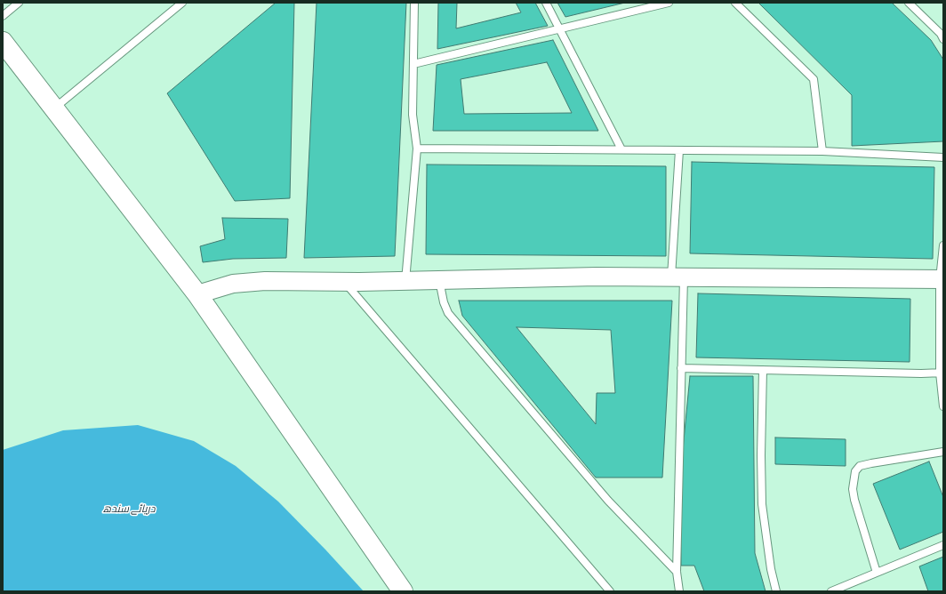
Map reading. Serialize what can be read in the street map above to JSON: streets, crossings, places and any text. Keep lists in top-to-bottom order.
{
  "water": ["دریائے سندھ"]
}
